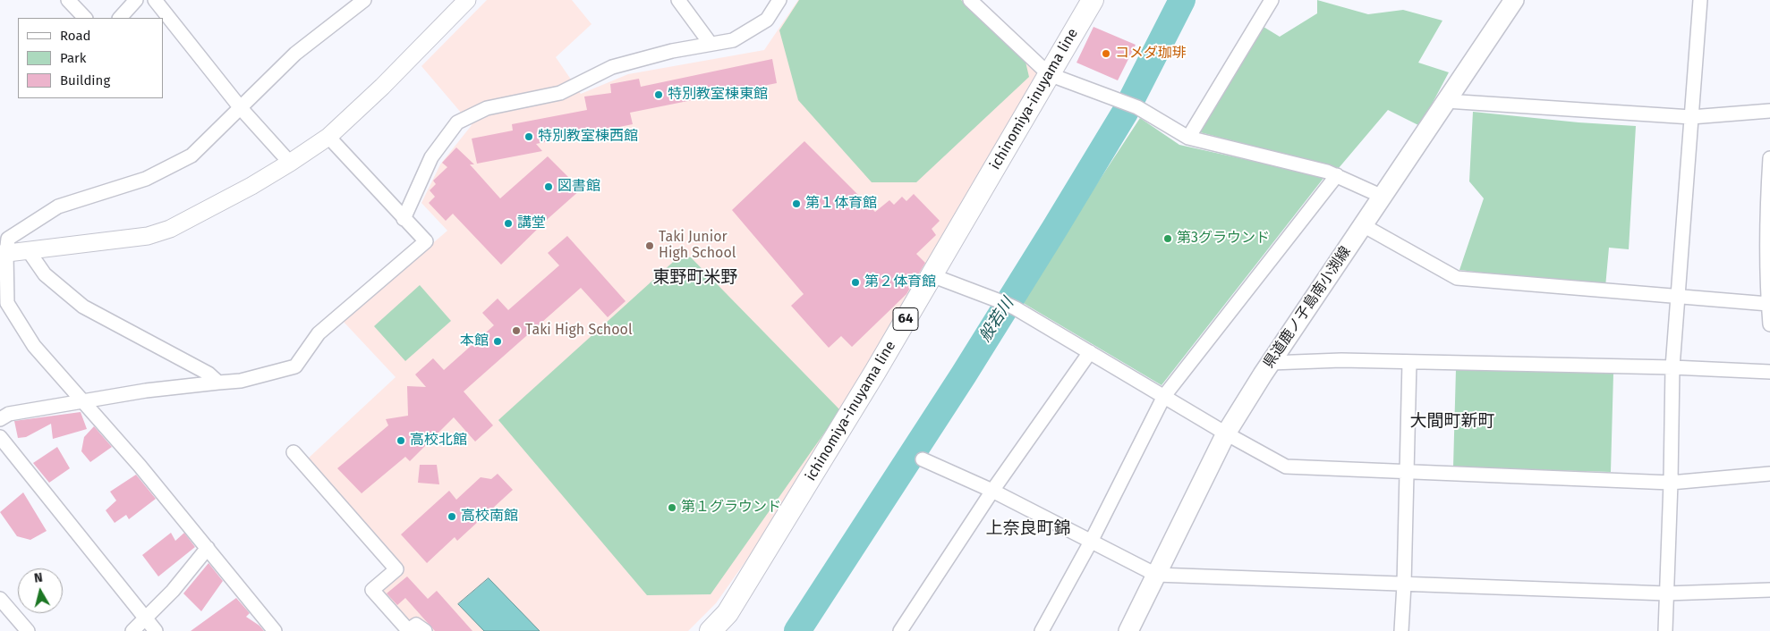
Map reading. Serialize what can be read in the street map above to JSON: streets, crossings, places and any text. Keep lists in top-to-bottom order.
{
  "streets": {
    "main road": ["ichinomiya-inuyama line", "県道鹿ノ子島南小渕線", "64"]
  },
  "districts": ["東野町米野", "大間町新町", "上奈良町錦"],
  "water": ["般若川"],
  "places": [
    "コメダ珈琲",
    "特別教室棟東館",
    "特別教室棟西館",
    "図書館",
    "第１体育館",
    "講堂",
    "第3グラウンド",
    "Taki Junior High School",
    "第２体育館",
    "Taki High School",
    "本館",
    "高校北館",
    "第１グラウンド",
    "高校南館"
  ],
  "legend": ["Road", "Park", "Building"],
  "north": "top"
}
